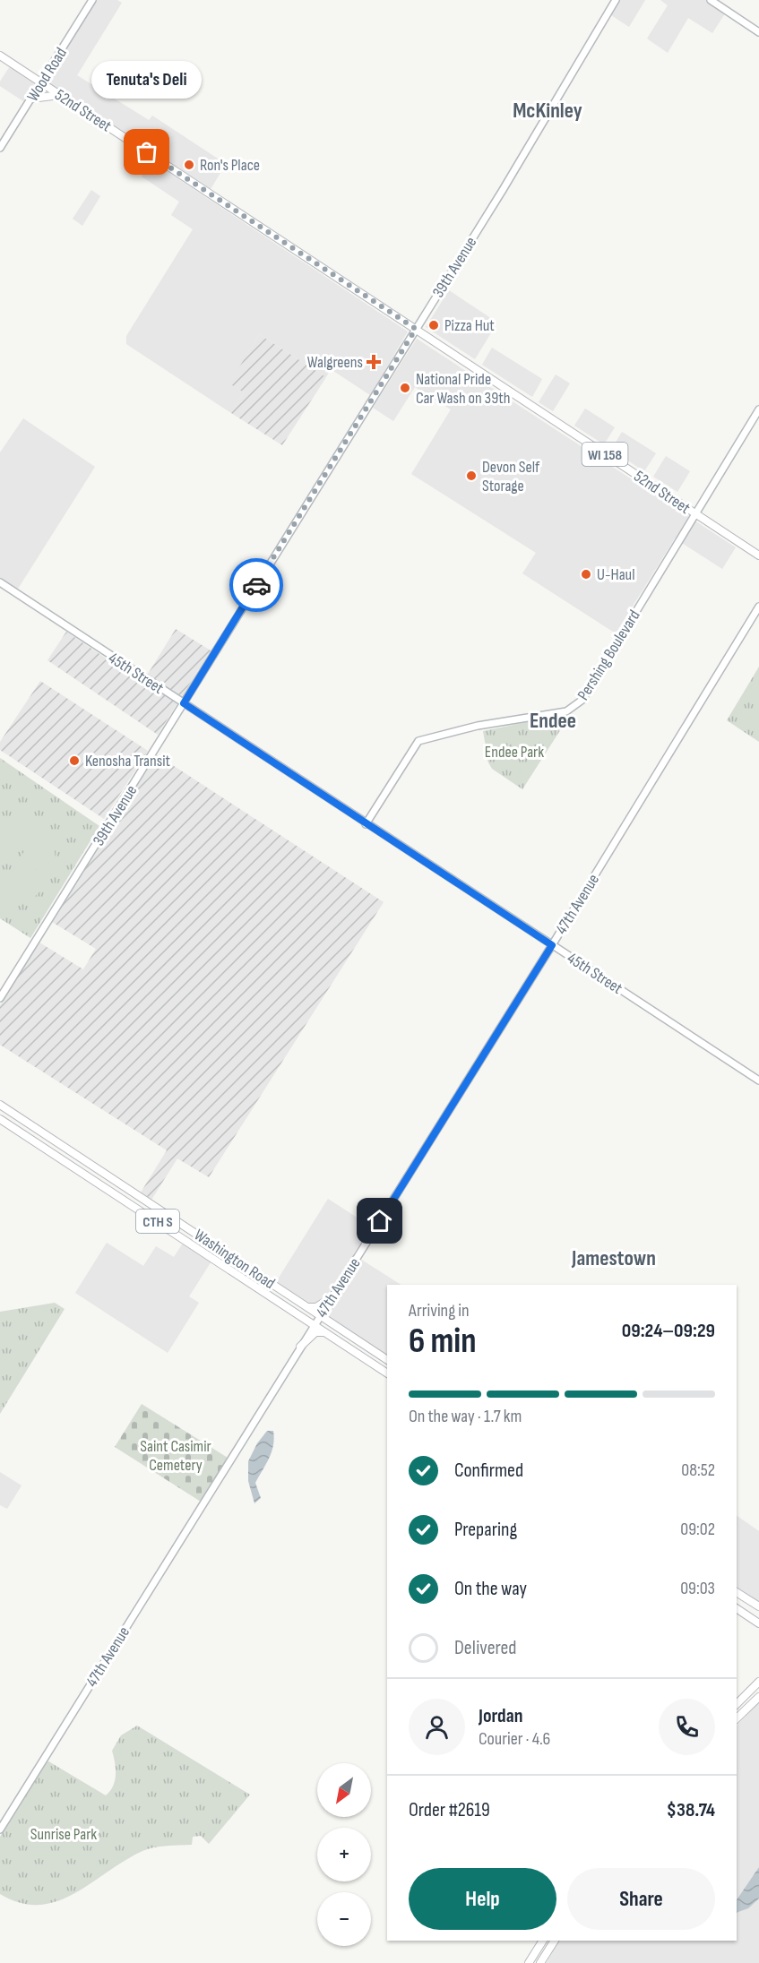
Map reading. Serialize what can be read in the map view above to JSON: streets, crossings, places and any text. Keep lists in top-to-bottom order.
{
  "streets": {
    "main road": [
      "52nd Street",
      "WI 158",
      "CTH S",
      "Washington Road"
    ],
    "street": [
      "Wood Road",
      "39th Avenue",
      "Pershing Boulevard",
      "45th Street",
      "47th Avenue"
    ]
  },
  "crossings": [
    ["Wood Road", "52nd Street"],
    ["52nd Street", "39th Avenue"],
    ["52nd Street", "Pershing Boulevard"],
    ["39th Avenue", "45th Street"],
    ["Pershing Boulevard", "45th Street"],
    ["45th Street", "47th Avenue"],
    ["47th Avenue", "Washington Road"]
  ],
  "districts": ["McKinley", "Endee", "Jamestown"],
  "parks": ["Endee Park", "Saint Casimir Cemetery", "Sunrise Park"],
  "places": {
    "other": [
      "Tenuta's Deli",
      "Ron's Place",
      "Pizza Hut",
      "National Pride Car Wash on 39th",
      "Devon Self Storage",
      "U-Haul",
      "Kenosha Transit"
    ],
    "health": ["Walgreens"]
  },
  "north": "bottom left",
  "page": {
    "bubble": "Tenuta's Deli",
    "heading": ["6 min", "Arriving in", "09:24–09:29"],
    "panel": [
      "Jordan",
      "Courier · 4.6",
      "Order #2619",
      "$38.74"
    ],
    "bar": "On the way · 1.7 km",
    "list": [
      ["Confirmed", "08:52"],
      ["Preparing", "09:02"],
      ["On the way", "09:03"],
      "Delivered"
    ],
    "map_buttons": ["+", "−"],
    "buttons": ["Help", "Share"]
  }
}
